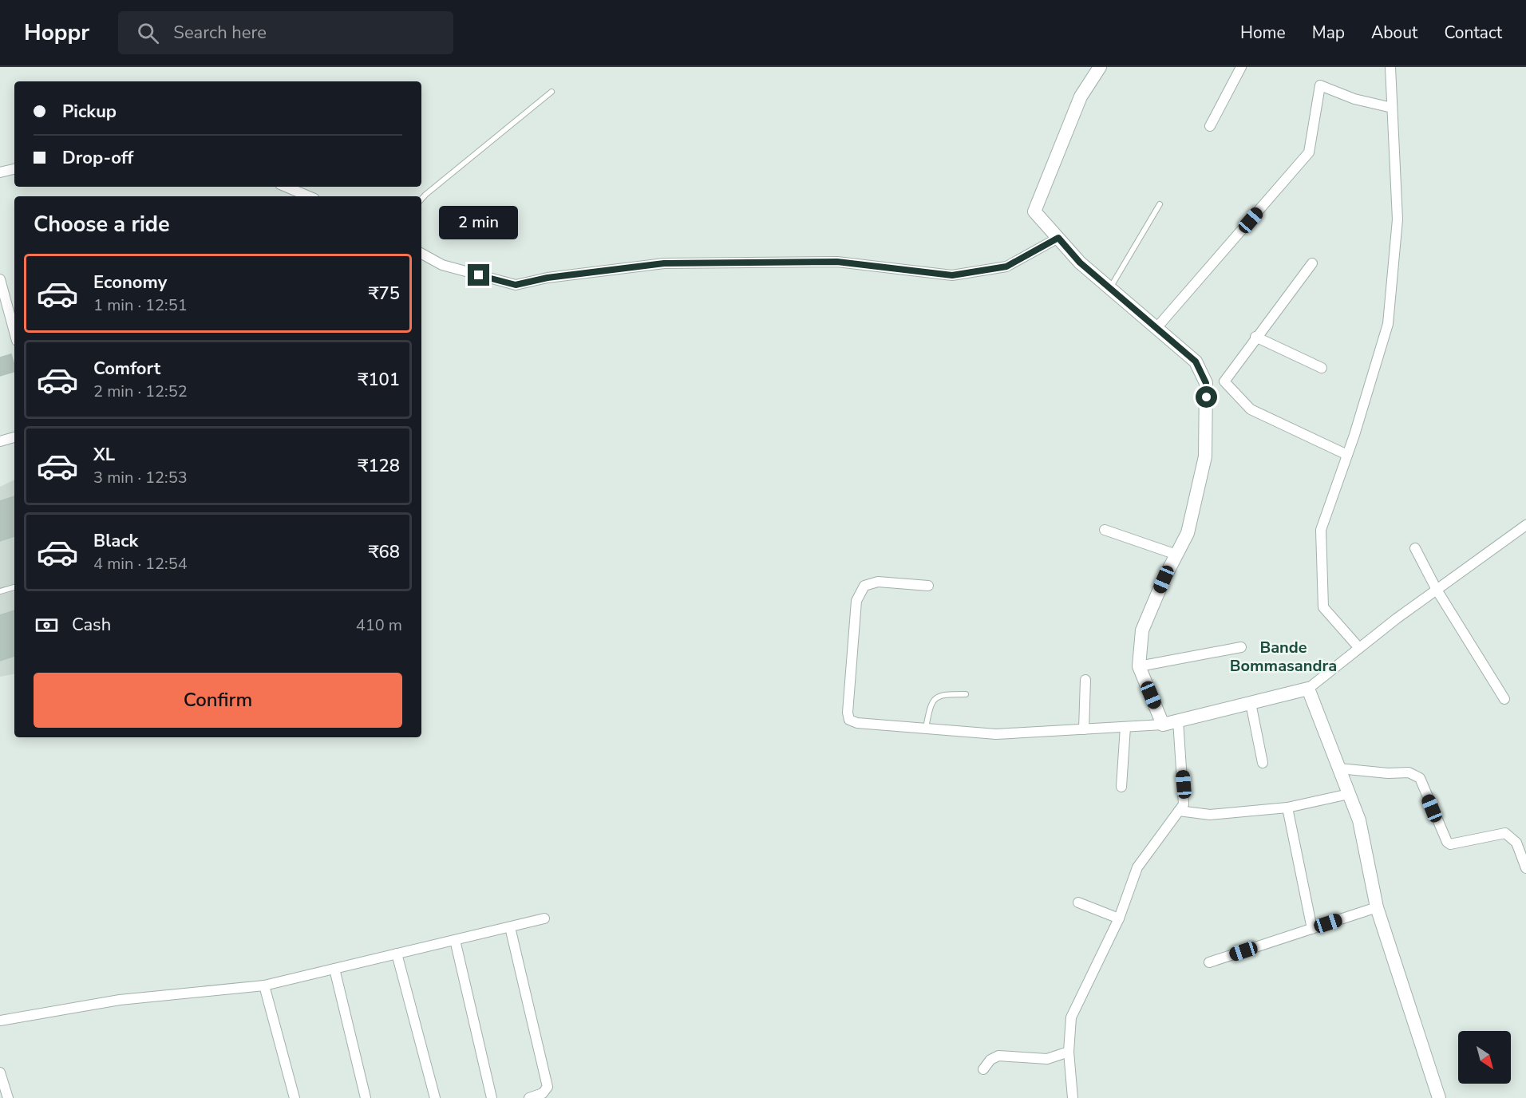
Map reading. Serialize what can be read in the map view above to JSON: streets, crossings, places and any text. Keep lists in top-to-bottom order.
{
  "districts": ["Bande Bommasandra"],
  "north": "bottom right",
  "page": {
    "header": "Hoppr",
    "search": "Search here",
    "nav": [
      "Home",
      "Map",
      "About",
      "Contact"
    ],
    "banner": ["Pickup", "Drop-off"],
    "heading": "Choose a ride",
    "bubble": "2 min",
    "list": [
      {
        "name": "Economy",
        "note": "1 min · 12:51",
        "value": "₹75"
      },
      {
        "name": "Comfort",
        "note": "2 min · 12:52",
        "value": "₹101"
      },
      {
        "name": "XL",
        "note": "3 min · 12:53",
        "value": "₹128"
      },
      {
        "name": "Black",
        "note": "4 min · 12:54",
        "value": "₹68"
      }
    ],
    "pay": ["Cash", "410 m"],
    "buttons": "Confirm"
  }
}
